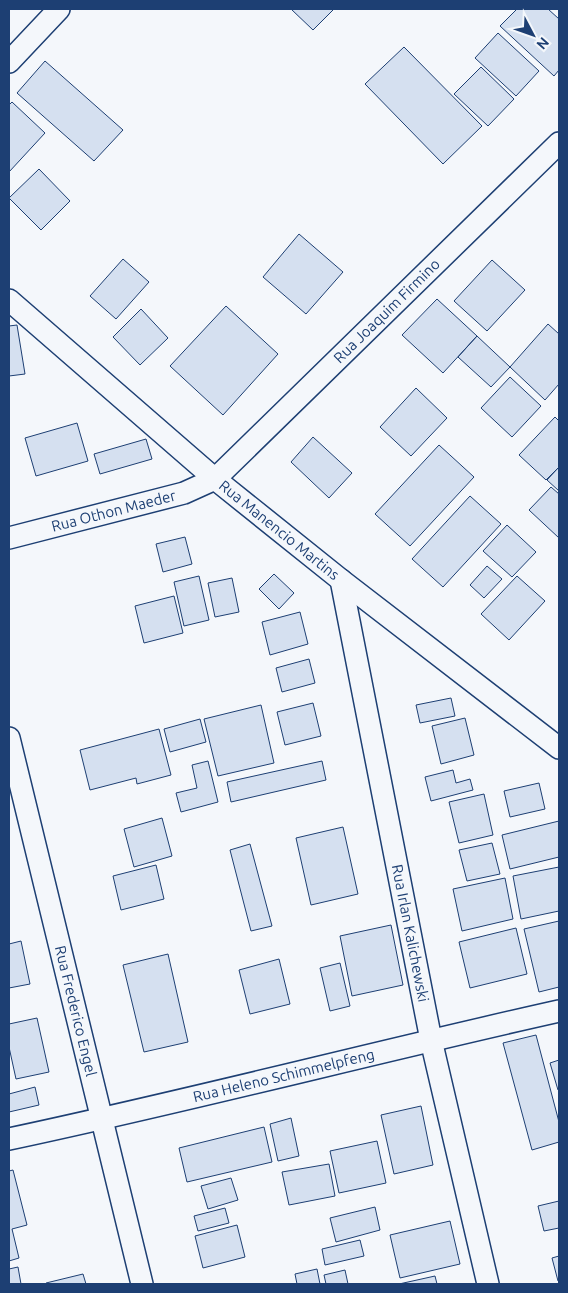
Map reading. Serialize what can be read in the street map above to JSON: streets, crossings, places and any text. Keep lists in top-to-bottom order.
{
  "streets": {
    "street": [
      "Rua Joaquim Firmino",
      "Rua Othon Maeder",
      "Rua Manencio Martins",
      "Rua Irlan Kalichewski",
      "Rua Frederico Engel",
      "Rua Heleno Schimmelpfeng"
    ]
  },
  "crossings": [
    ["Rua Joaquim Firmino", "Rua Othon Maeder"],
    ["Rua Joaquim Firmino", "Rua Manencio Martins"],
    ["Rua Othon Maeder", "Rua Manencio Martins"],
    ["Rua Manencio Martins", "Rua Irlan Kalichewski"],
    ["Rua Irlan Kalichewski", "Rua Heleno Schimmelpfeng"],
    ["Rua Frederico Engel", "Rua Heleno Schimmelpfeng"]
  ],
  "north": "bottom right"
}
